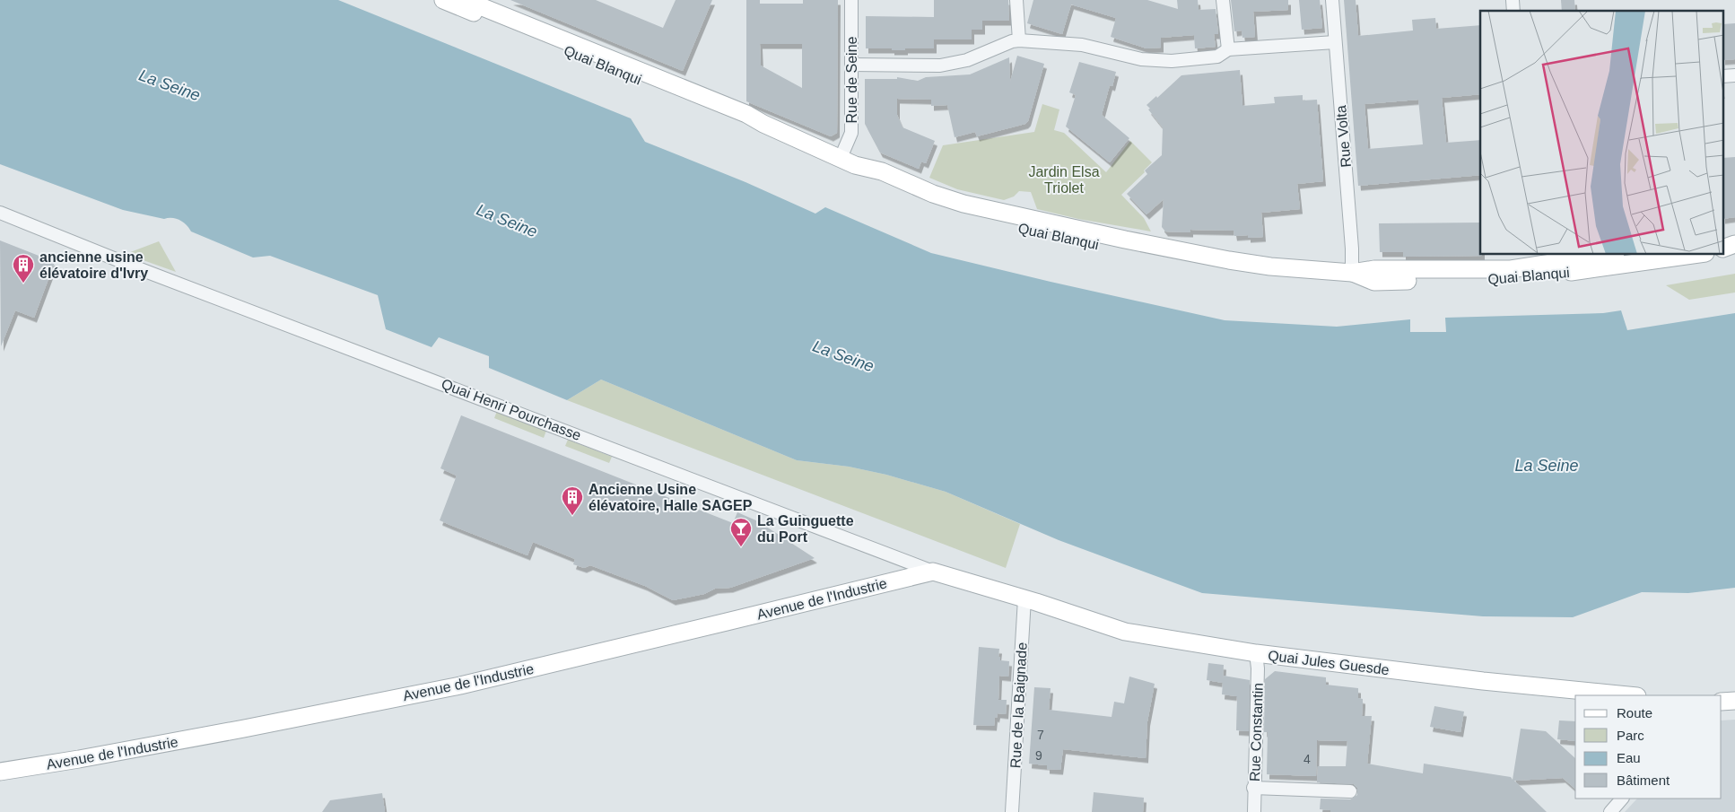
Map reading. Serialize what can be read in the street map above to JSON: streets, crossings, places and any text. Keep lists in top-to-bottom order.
{
  "streets": {
    "main road": [
      "Quai Blanqui",
      "Quai Henri Pourchasse",
      "Avenue de l'Industrie",
      "Quai Jules Guesde"
    ],
    "street": [
      "Rue de Seine",
      "Rue Volta",
      "Rue de la Baignade",
      "Rue Constantin"
    ]
  },
  "crossings": [
    ["Quai Blanqui", "Rue de Seine"],
    ["Quai Blanqui", "Rue Volta"],
    ["Quai Henri Pourchasse", "Avenue de l'Industrie"],
    ["Quai Henri Pourchasse", "Quai Jules Guesde"],
    ["Quai Henri Pourchasse", "Rue de la Baignade"],
    ["Quai Jules Guesde", "Rue de la Baignade"],
    ["Quai Jules Guesde", "Rue Constantin"]
  ],
  "water": ["La Seine"],
  "parks": ["Jardin Elsa Triolet"],
  "places": {
    "building": ["ancienne usine élévatoire d'Ivry", "Ancienne Usine élévatoire, Halle SAGEP"],
    "bar": ["La Guinguette du Port"]
  },
  "house_numbers": ["7", "9", "4"],
  "legend": [
    "Route",
    "Parc",
    "Eau",
    "Bâtiment"
  ]
}
